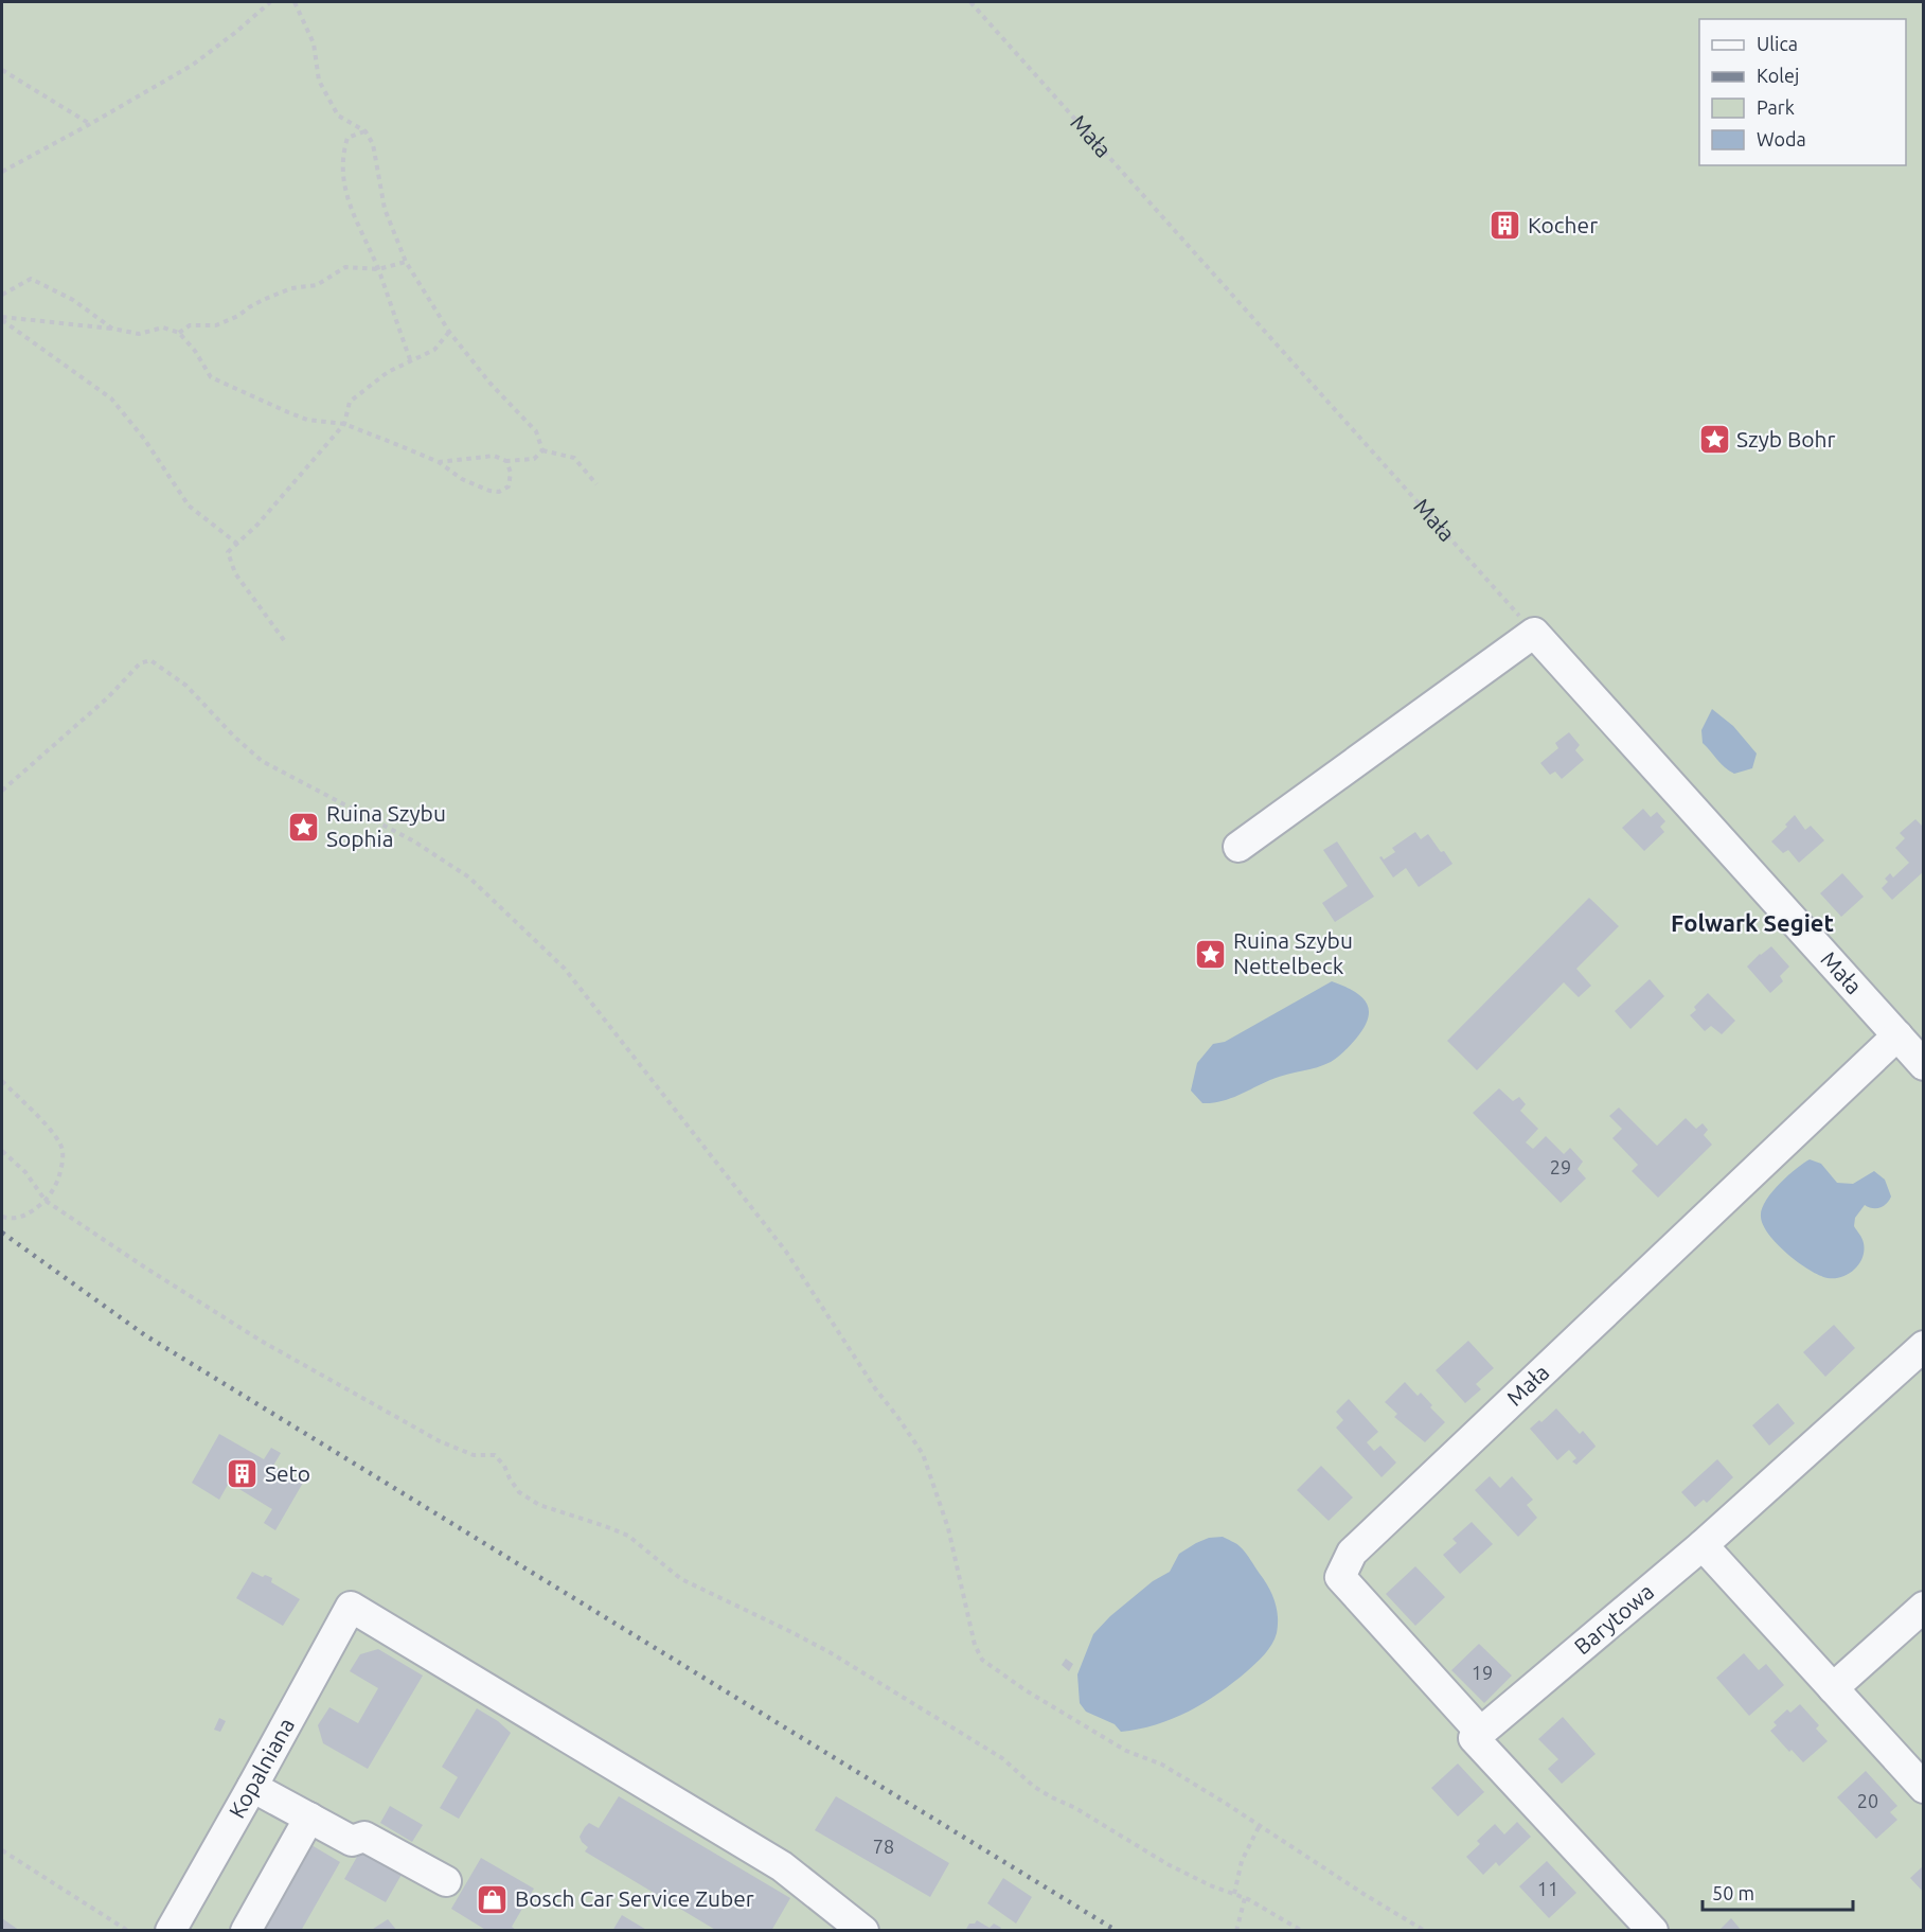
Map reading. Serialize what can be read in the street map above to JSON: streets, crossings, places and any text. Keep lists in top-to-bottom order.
{
  "streets": {
    "street": ["Mała", "Barytowa", "Kopalniana"]
  },
  "crossings": [
    ["Mała", "Barytowa"]
  ],
  "districts": ["Folwark Segiet"],
  "places": {
    "building": ["Kocher", "Seto"],
    "place": ["Szyb Bohr", "Ruina Szybu Sophia", "Ruina Szybu Nettelbeck"],
    "shop": ["Bosch Car Service Zuber"]
  },
  "house_numbers": [
    "29",
    "19",
    "20",
    "78",
    "11"
  ],
  "legend": [
    "Ulica",
    "Kolej",
    "Park",
    "Woda"
  ],
  "scale_bar": "50 m"
}
